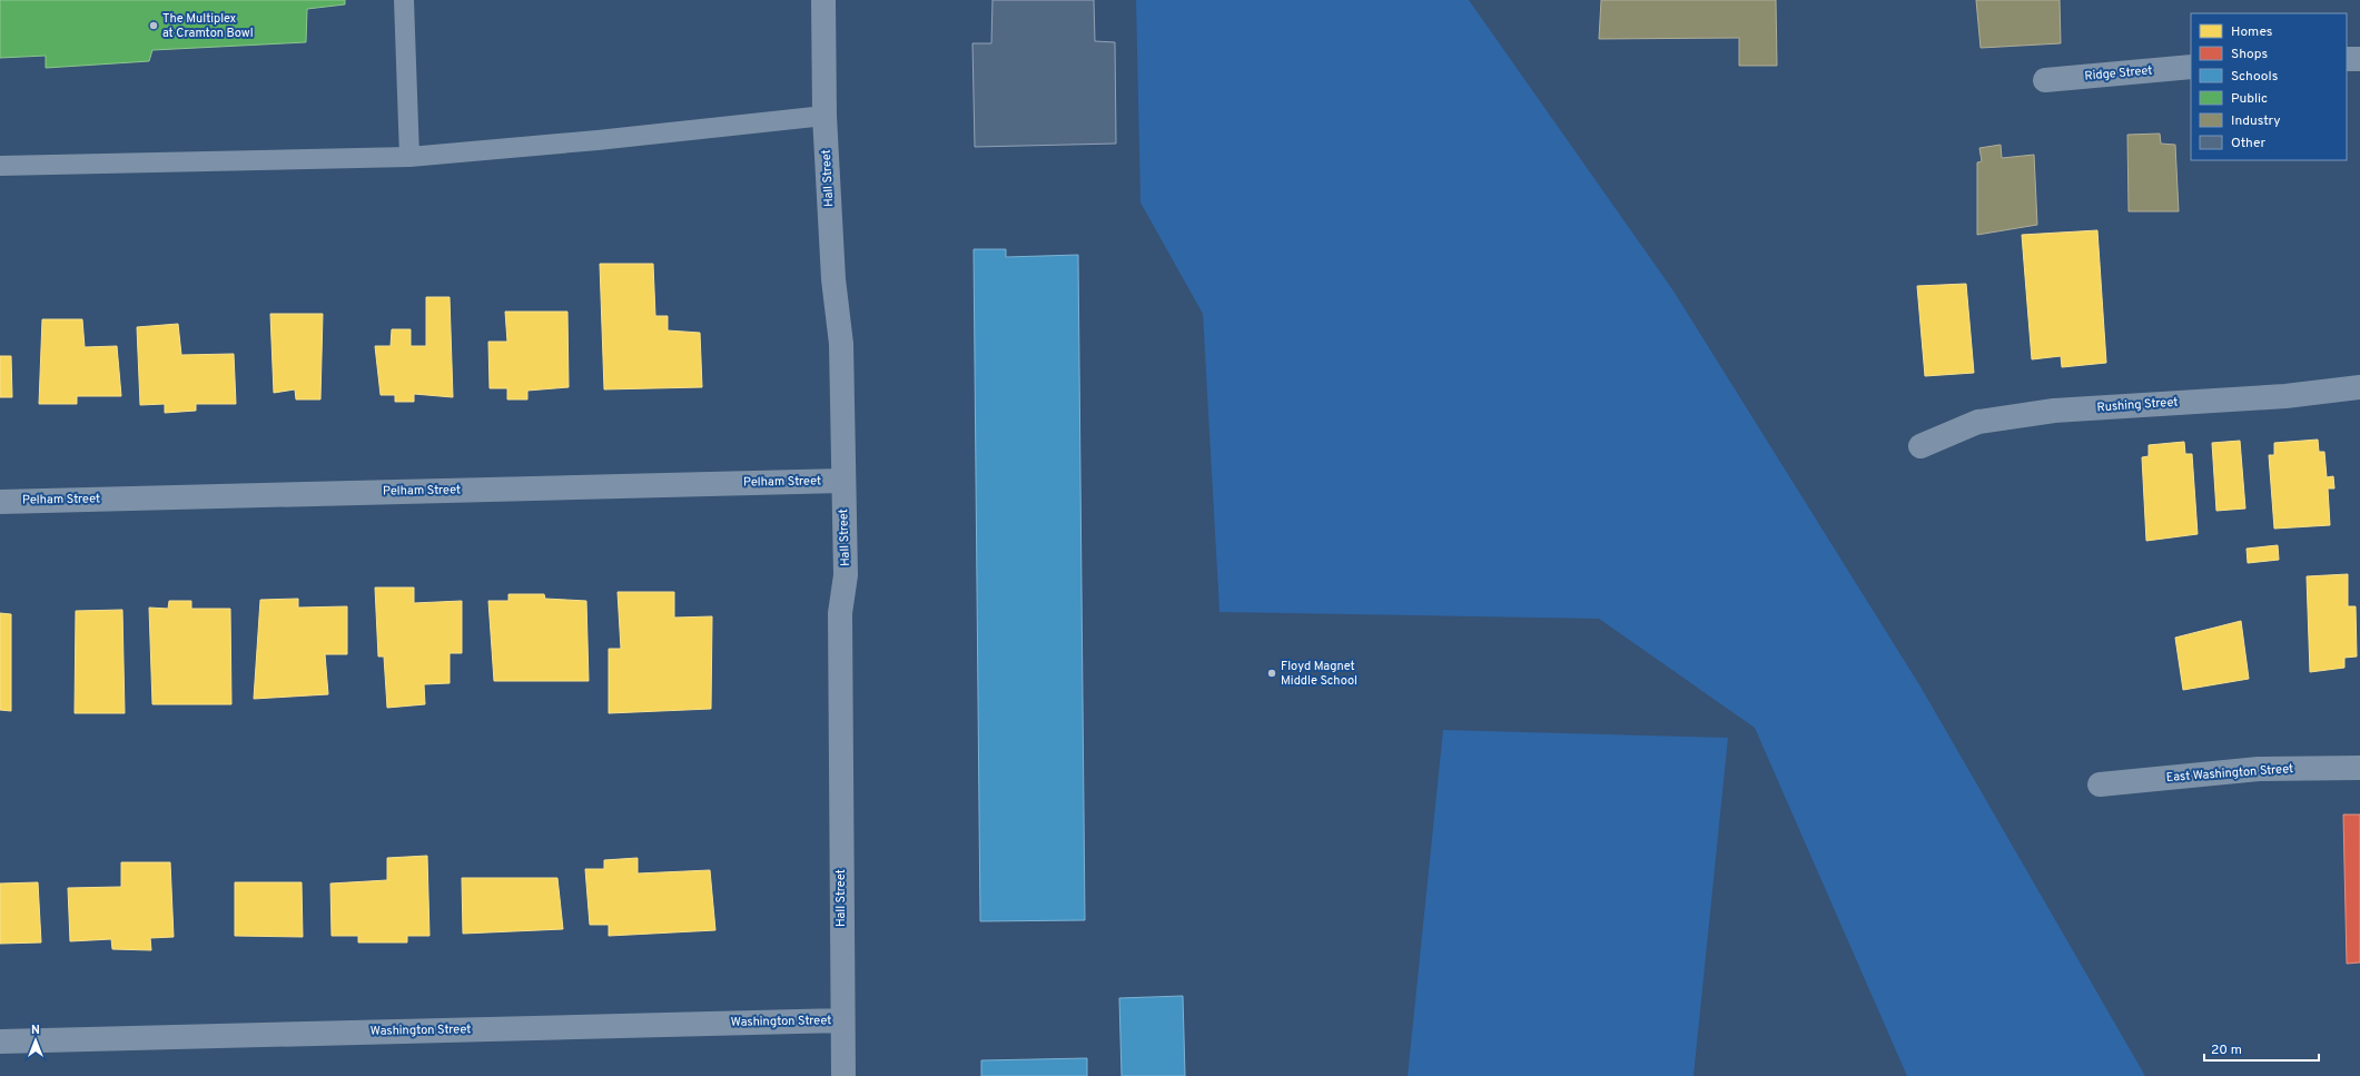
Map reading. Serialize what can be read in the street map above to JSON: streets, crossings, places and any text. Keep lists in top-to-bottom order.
{
  "streets": {
    "street": [
      "Ridge Street",
      "Hall Street",
      "Rushing Street",
      "Pelham Street",
      "East Washington Street",
      "Washington Street"
    ]
  },
  "crossings": [
    ["Hall Street", "Pelham Street"],
    ["Hall Street", "Washington Street"]
  ],
  "places": ["The Multiplex at Cramton Bowl", "Floyd Magnet Middle School"],
  "legend": [
    "Homes",
    "Shops",
    "Schools",
    "Public",
    "Industry",
    "Other"
  ],
  "scale_bar": "20 m",
  "north": "top"
}
